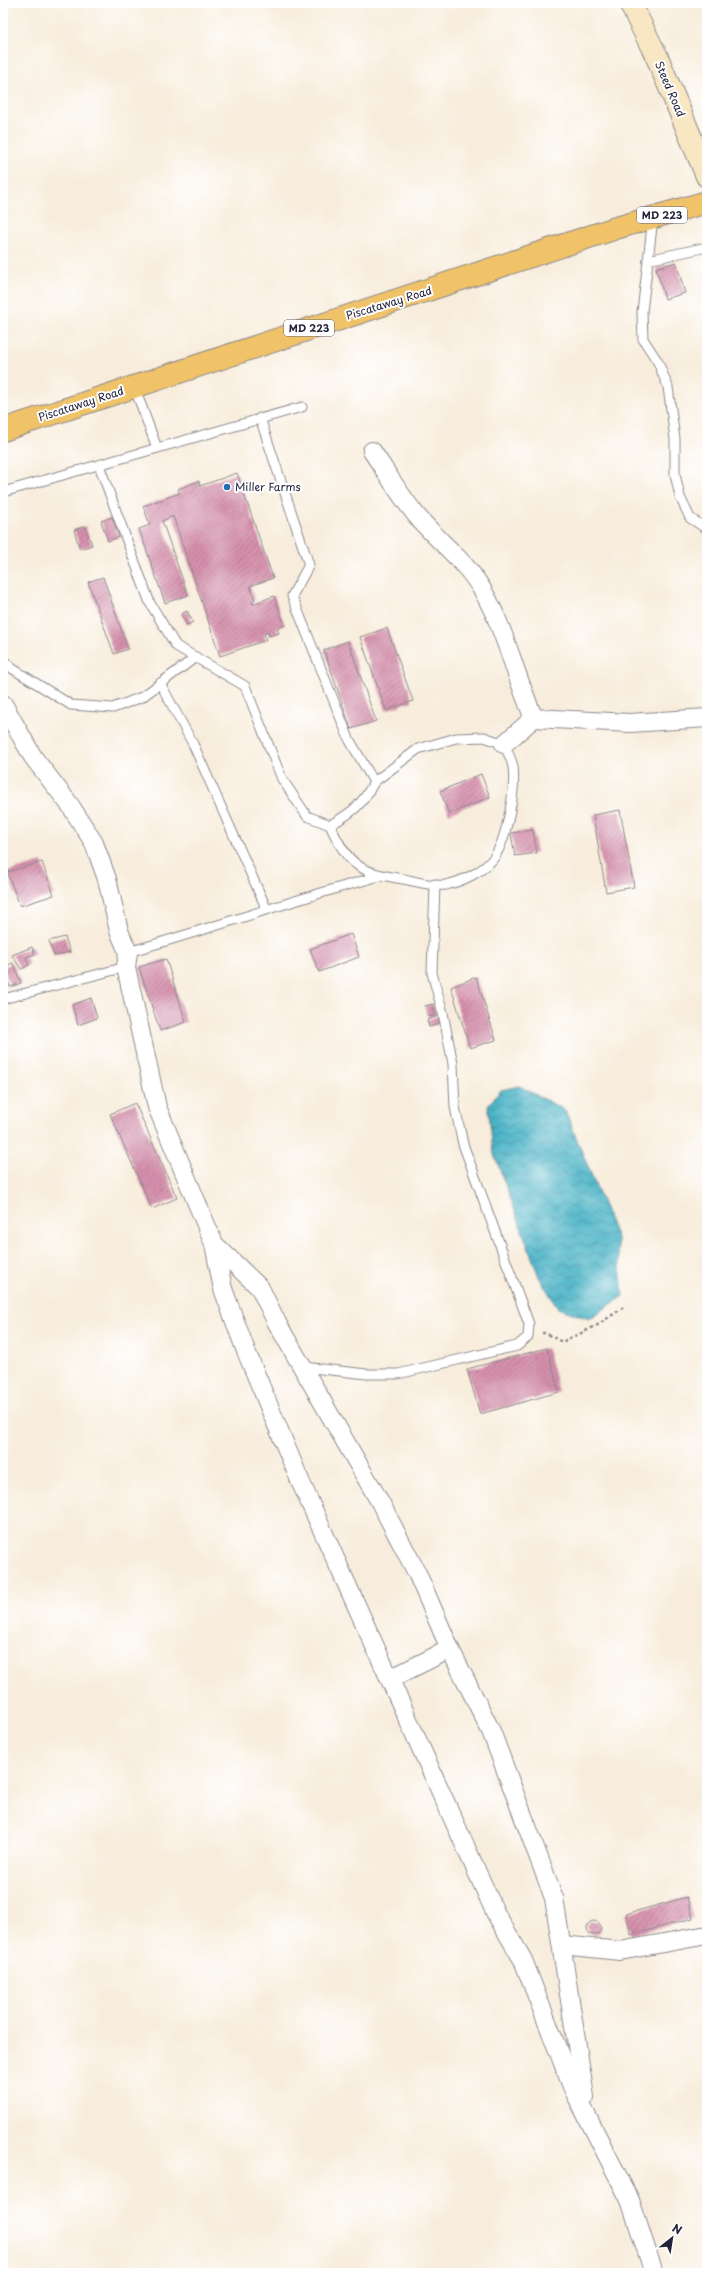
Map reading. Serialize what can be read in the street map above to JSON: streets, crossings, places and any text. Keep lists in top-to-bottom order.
{
  "streets": {
    "main road": ["MD 223", "Piscataway Road"],
    "street": ["Steed Road"]
  },
  "places": ["Miller Farms"],
  "north": "top right"
}
